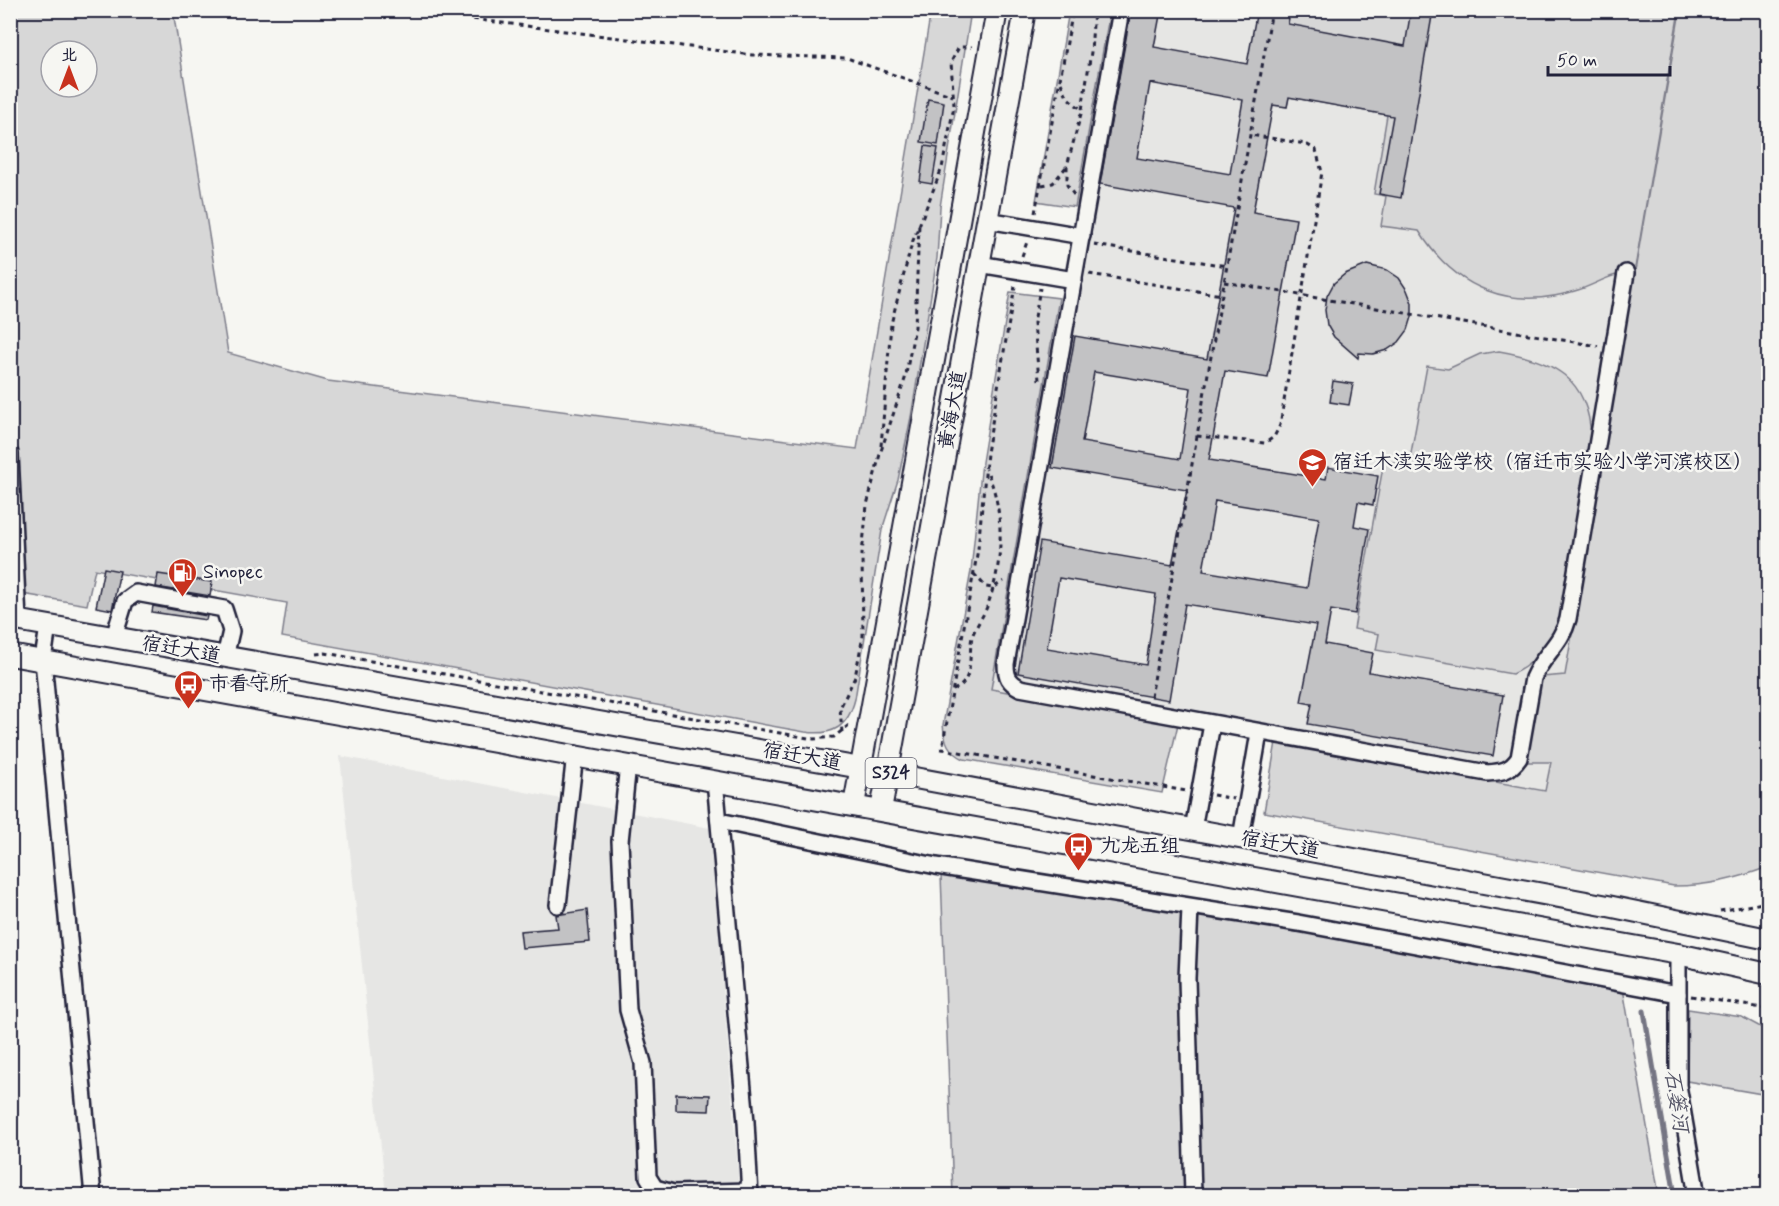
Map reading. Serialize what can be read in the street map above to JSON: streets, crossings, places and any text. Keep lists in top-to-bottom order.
{
  "streets": {
    "main road": ["黄海大道", "宿迁大道", "S324"]
  },
  "crossings": [
    ["黄海大道", "宿迁大道"]
  ],
  "water": ["石篓河"],
  "places": {
    "school or university": ["宿迁木渎实验学校（宿迁市实验小学河滨校区）"],
    "fuel station": ["Sinopec"],
    "bus stop": ["市看守所", "九龙五组"]
  },
  "scale_bar": "50 m",
  "north": "top"
}
